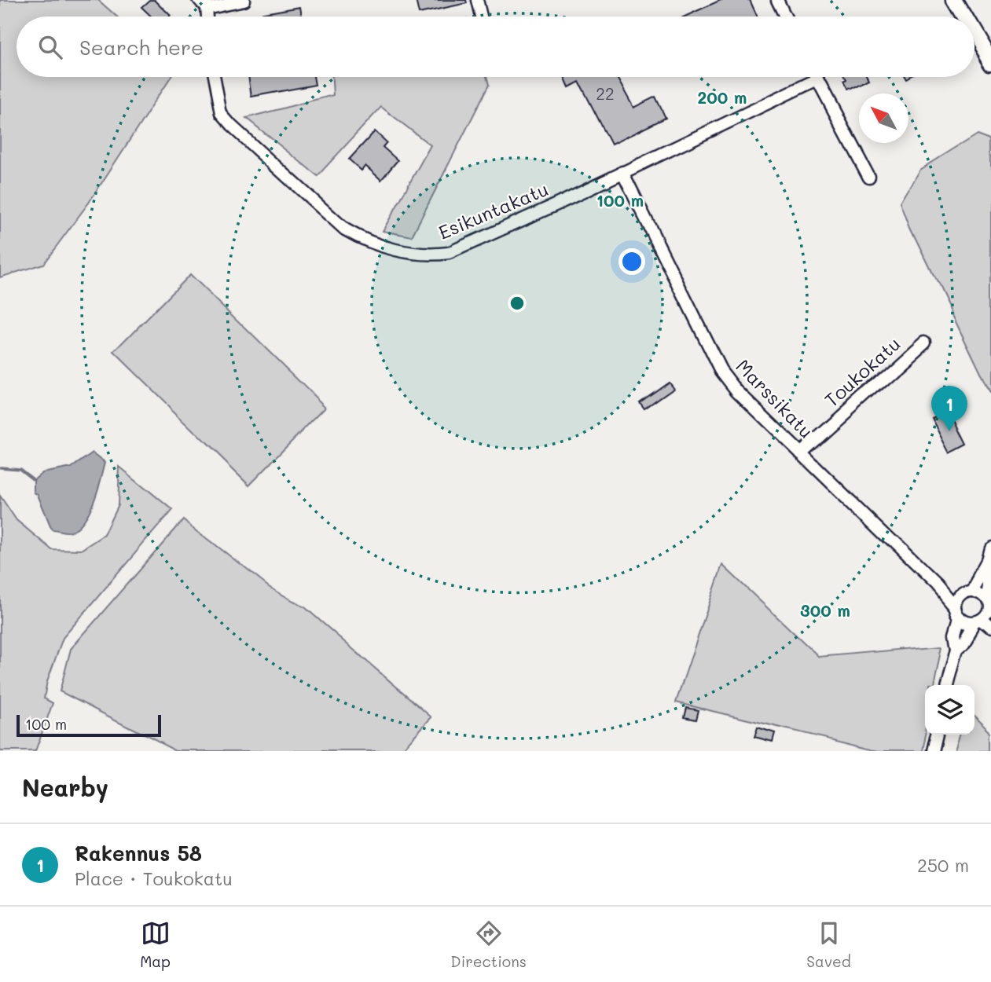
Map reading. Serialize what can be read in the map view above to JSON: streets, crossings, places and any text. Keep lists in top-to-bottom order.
{
  "streets": {
    "street": ["Esikuntakatu", "Toukokatu", "Marssikatu"]
  },
  "crossings": [
    ["Esikuntakatu", "Marssikatu"],
    ["Toukokatu", "Marssikatu"]
  ],
  "house_numbers": ["22"],
  "scale_bar": "100 m",
  "north": "top left",
  "page": {
    "search": "Search here",
    "pins": "1",
    "scale": "100 m",
    "heading": "Nearby",
    "list": [
      {
        "mark": "1",
        "name": "Rakennus 58",
        "note": "Place · Toukokatu",
        "value": "250 m"
      }
    ],
    "nav": ["Map", "Directions", "Saved"]
  },
  "rings": ["200 m", "100 m", "300 m"]
}
